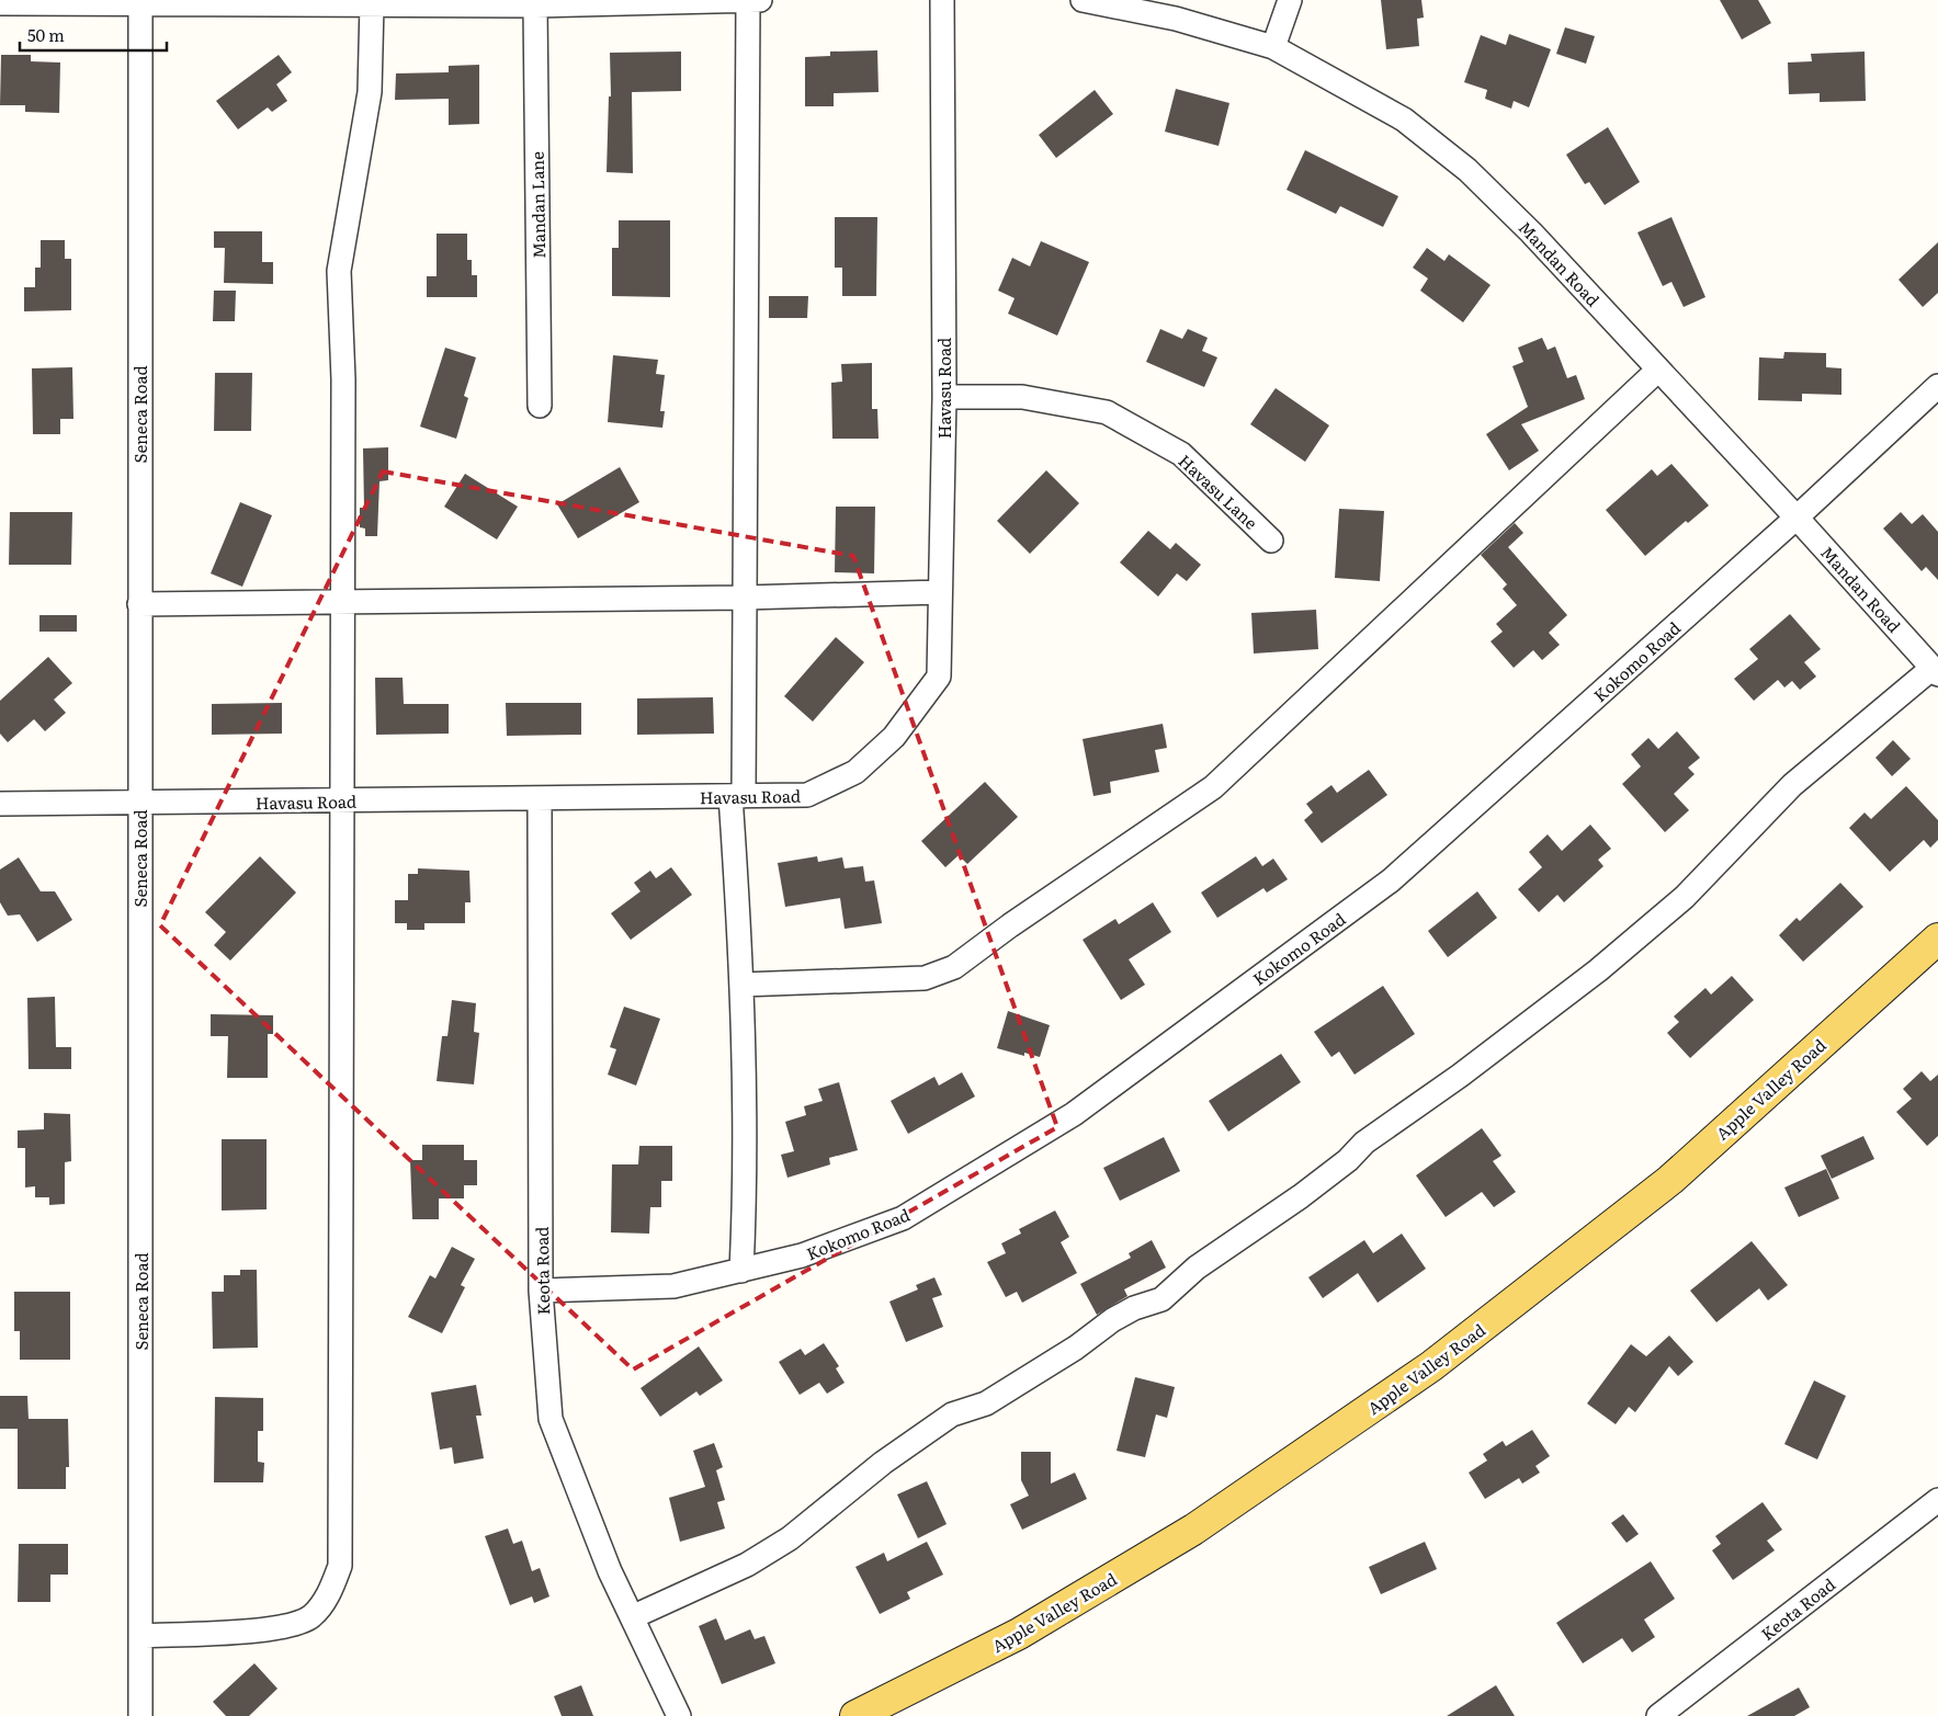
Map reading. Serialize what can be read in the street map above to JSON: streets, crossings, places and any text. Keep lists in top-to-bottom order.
{
  "streets": {
    "main road": ["Apple Valley Road"],
    "street": [
      "Mandan Lane",
      "Mandan Road",
      "Havasu Road",
      "Seneca Road",
      "Havasu Lane",
      "Kokomo Road",
      "Keota Road"
    ]
  },
  "crossings": [
    ["Mandan Road", "Kokomo Road"],
    ["Havasu Road", "Seneca Road"],
    ["Havasu Road", "Havasu Lane"],
    ["Havasu Road", "Keota Road"],
    ["Kokomo Road", "Keota Road"]
  ],
  "scale_bar": "50 m"
}
